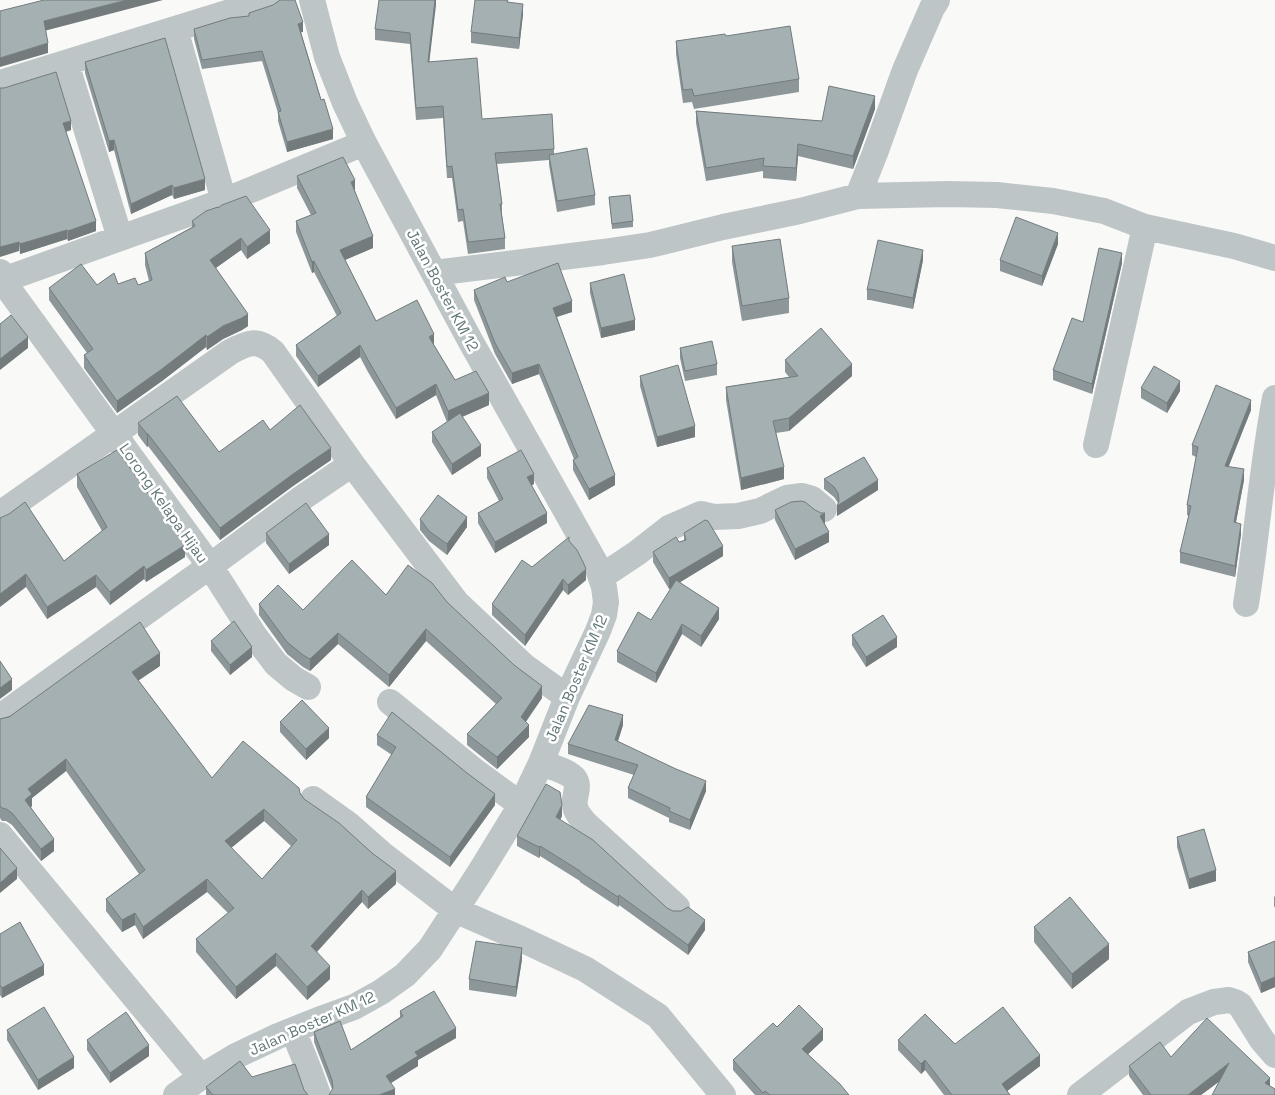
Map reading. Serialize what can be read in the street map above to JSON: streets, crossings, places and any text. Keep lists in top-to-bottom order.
{
  "streets": {
    "street": ["Jalan Boster KM 12", "Lorong Kelapa Hijau"]
  }
}
